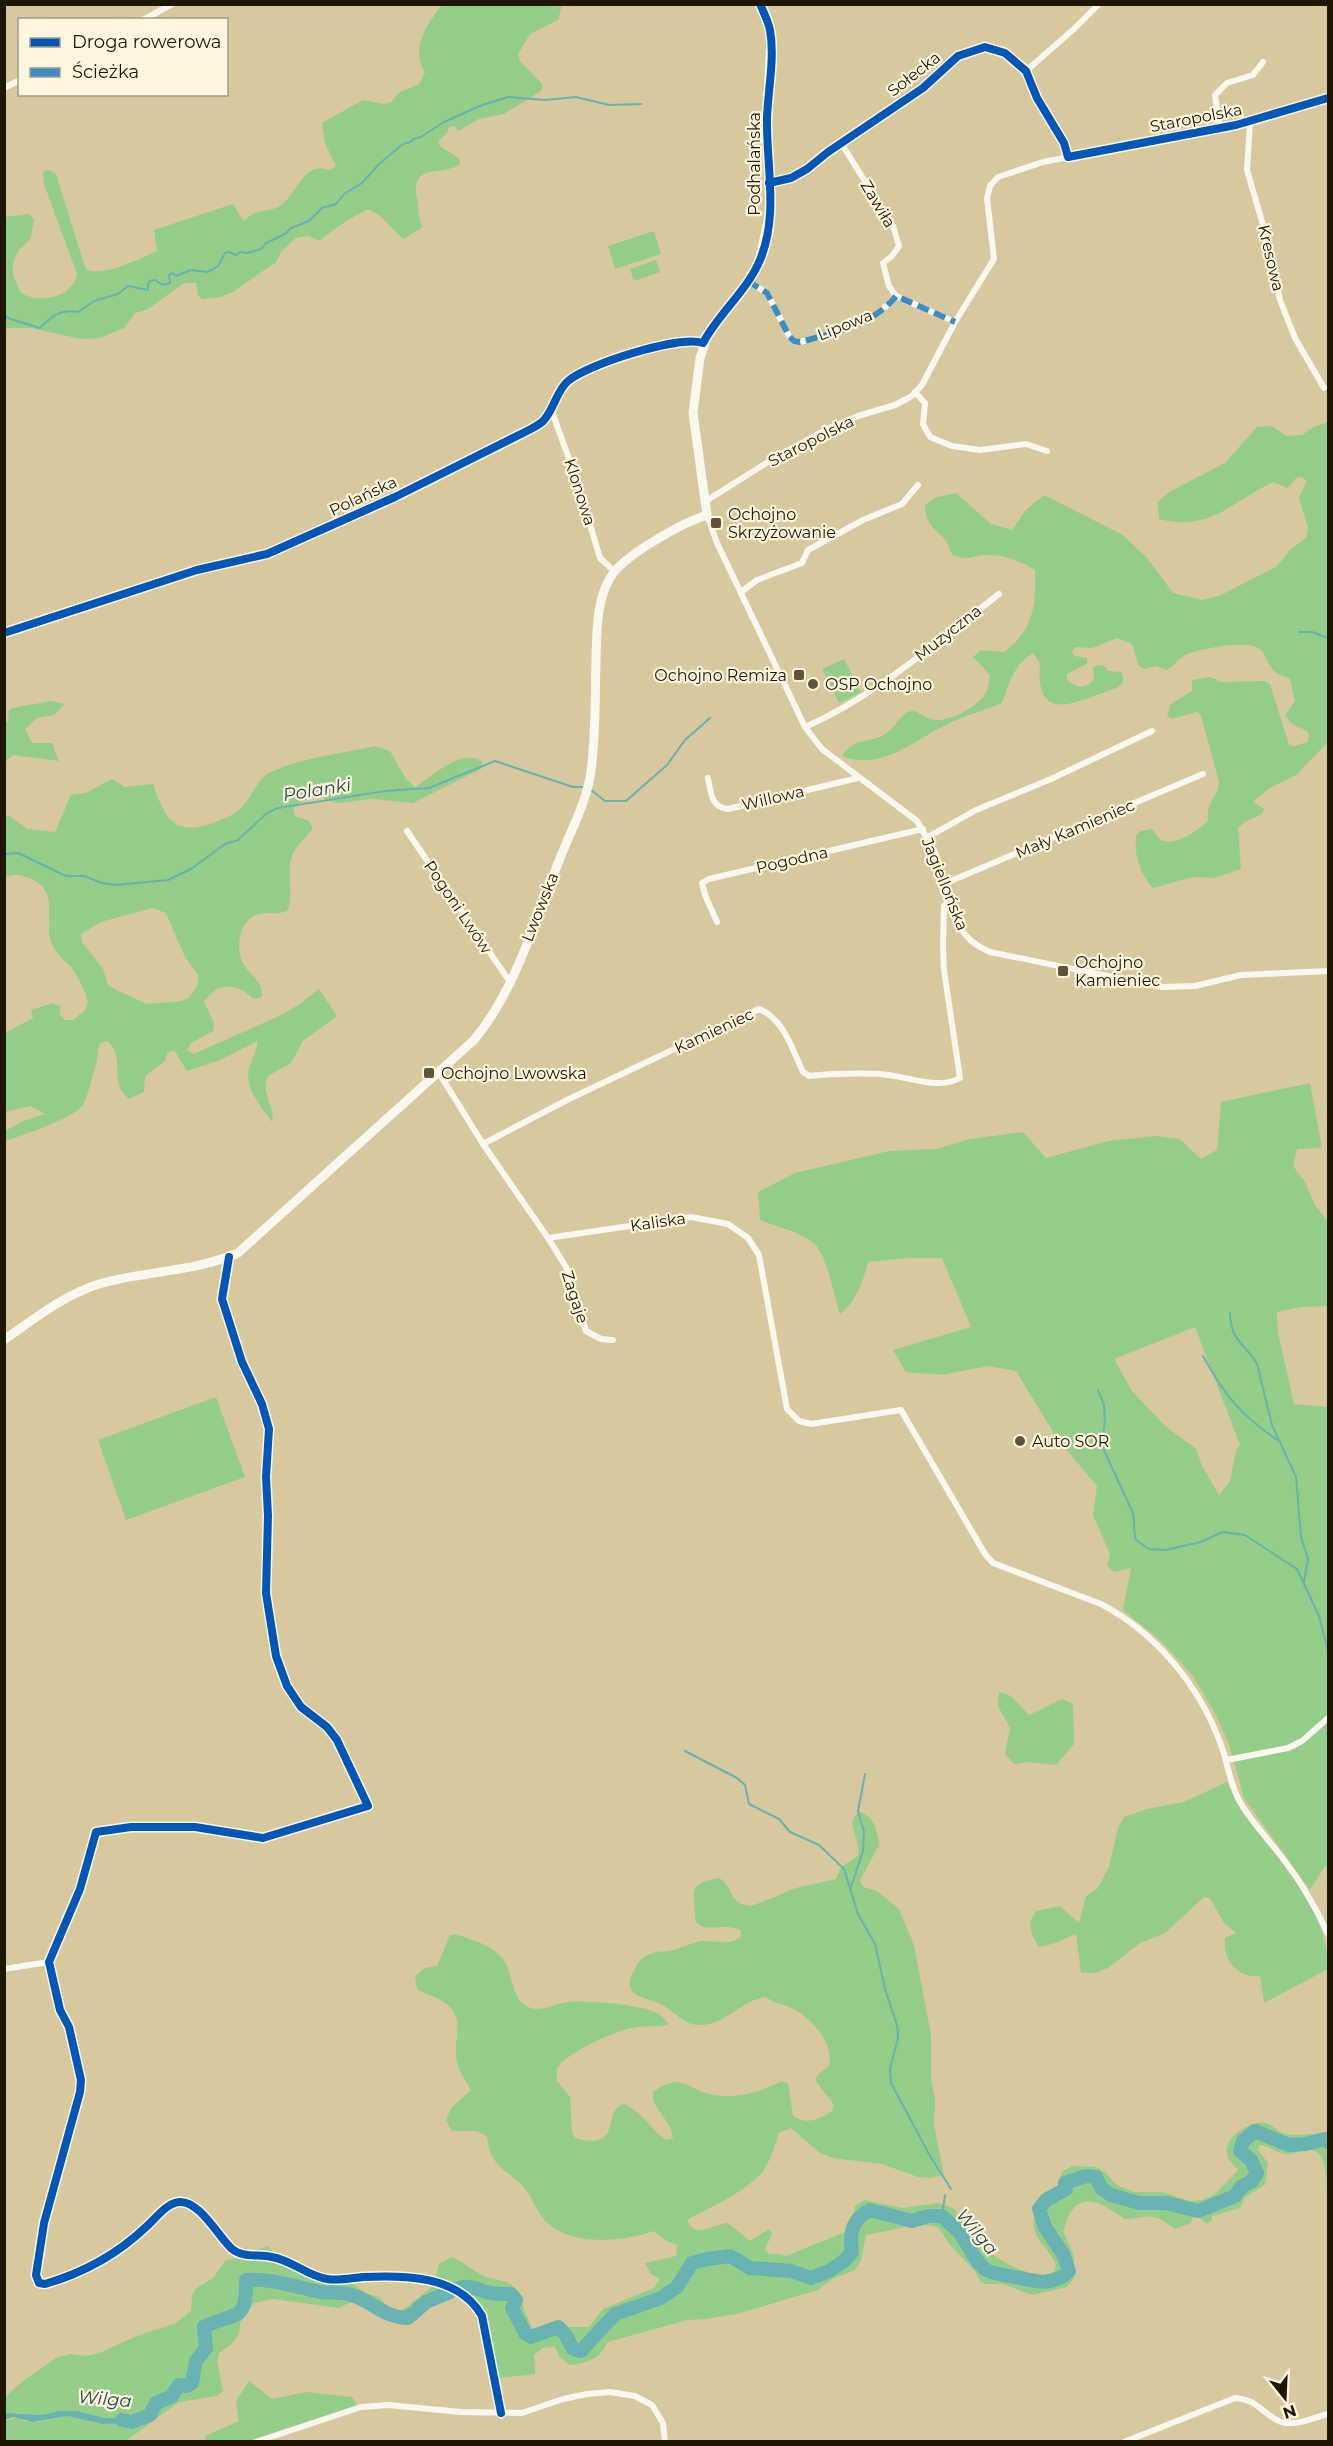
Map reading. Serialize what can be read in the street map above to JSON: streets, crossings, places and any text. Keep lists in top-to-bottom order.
{
  "streets": {
    "street": [
      "Sołecka",
      "Staropolska",
      "Podhalańska",
      "Zawiła",
      "Kresowa",
      "Lipowa",
      "Klonowa",
      "Polańska",
      "Muzyczna",
      "Willowa",
      "Mały Kamieniec",
      "Pogodna",
      "Jagiellońska",
      "Pogoni Lwów",
      "Lwowska",
      "Kamieniec",
      "Kaliska",
      "Zagaje"
    ]
  },
  "crossings": [
    ["Sołecka", "Staropolska"],
    ["Sołecka", "Podhalańska"],
    ["Sołecka", "Zawiła"],
    ["Staropolska", "Podhalańska"],
    ["Staropolska", "Kresowa"],
    ["Staropolska", "Jagiellońska"],
    ["Podhalańska", "Lipowa"],
    ["Podhalańska", "Polańska"],
    ["Podhalańska", "Jagiellońska"],
    ["Zawiła", "Lipowa"],
    ["Klonowa", "Polańska"],
    ["Klonowa", "Lwowska"],
    ["Muzyczna", "Jagiellońska"],
    ["Willowa", "Jagiellońska"],
    ["Mały Kamieniec", "Jagiellońska"],
    ["Pogodna", "Jagiellońska"],
    ["Jagiellońska", "Lwowska"],
    ["Jagiellońska", "Kamieniec"],
    ["Pogoni Lwów", "Lwowska"],
    ["Kaliska", "Zagaje"]
  ],
  "water": ["Polanki", "Wilga"],
  "places": {
    "transit": [
      "Ochojno Skrzyżowanie",
      "Ochojno Remiza",
      "Ochojno Kamieniec",
      "Ochojno Lwowska"
    ],
    "other": ["OSP Ochojno", "Auto SOR"]
  },
  "legend": ["Droga rowerowa", "Ścieżka"],
  "north": "bottom"
}
